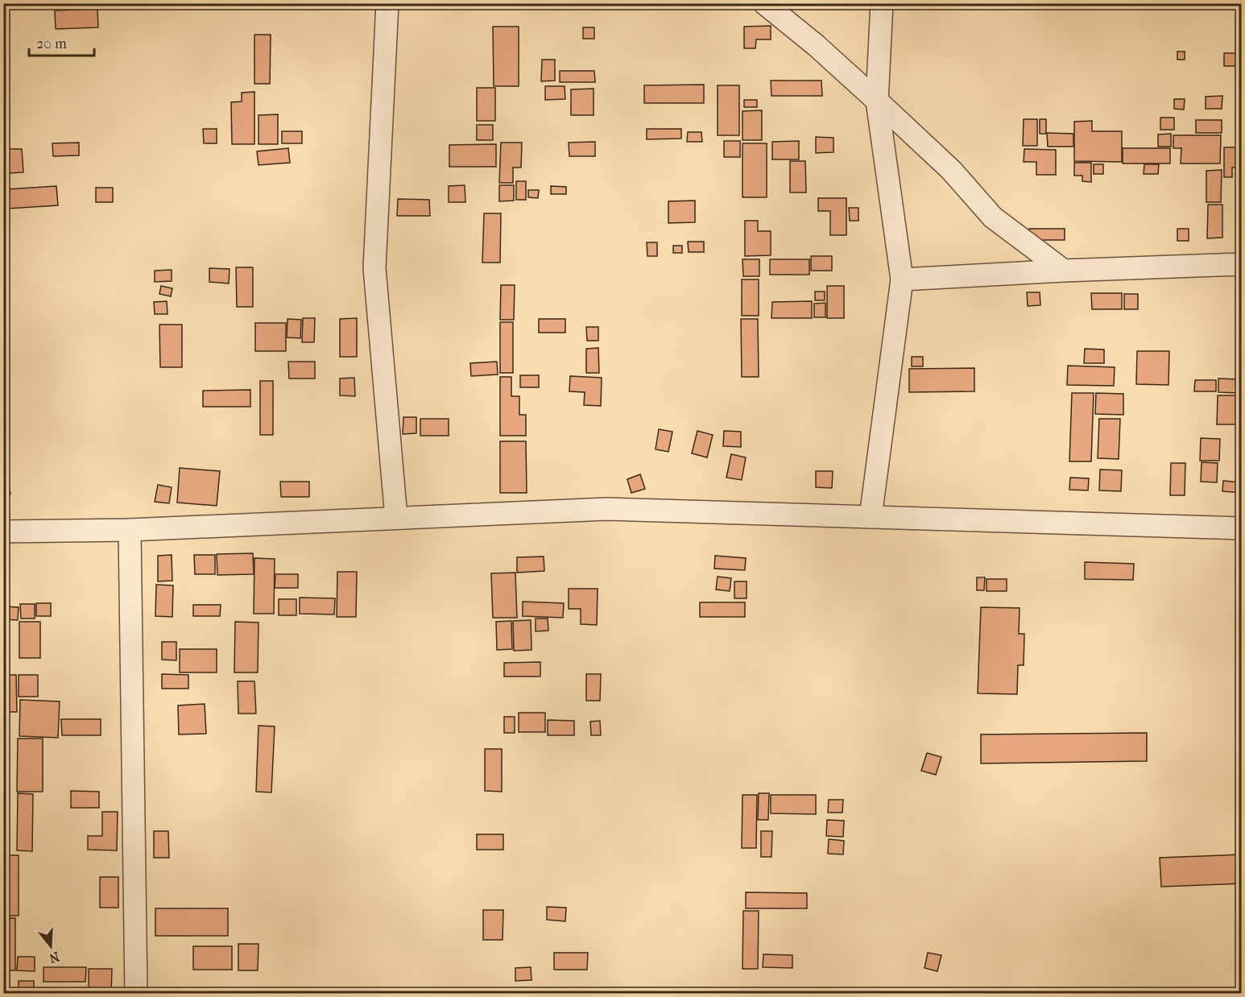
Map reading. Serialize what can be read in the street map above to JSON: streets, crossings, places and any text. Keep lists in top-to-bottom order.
{
  "scale_bar": "20 m",
  "north": "bottom"
}
